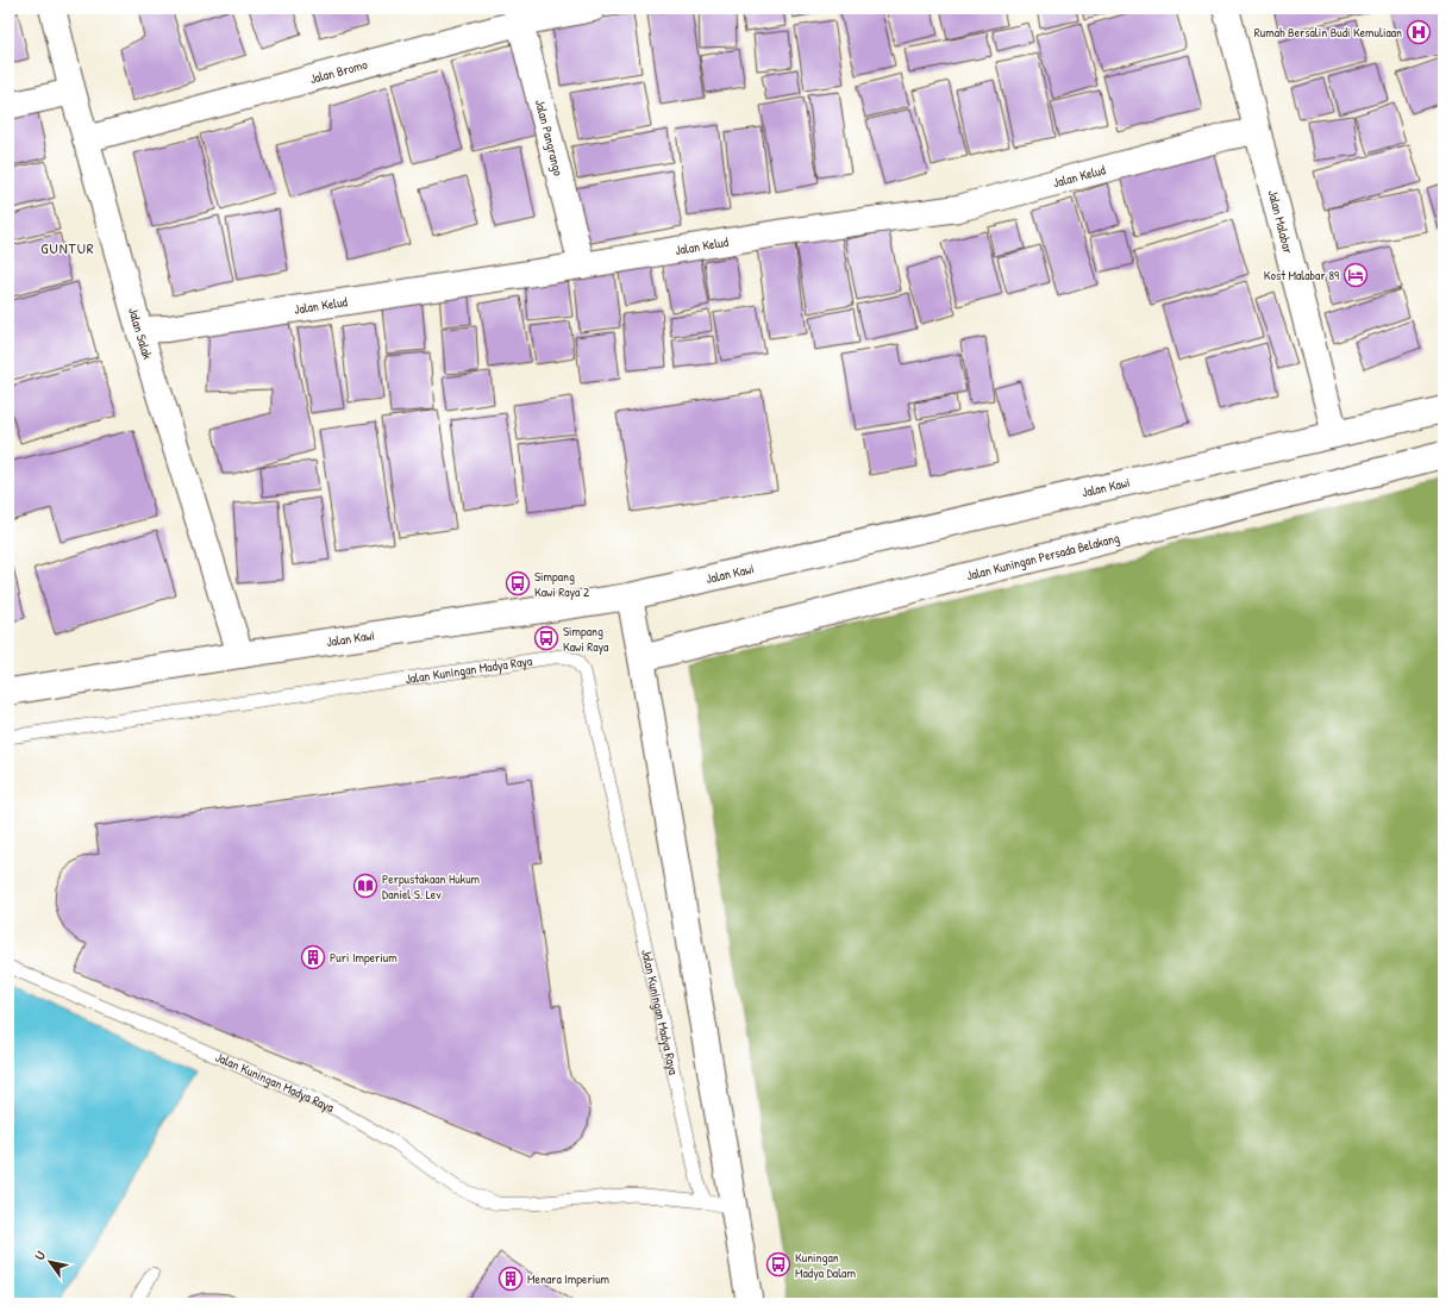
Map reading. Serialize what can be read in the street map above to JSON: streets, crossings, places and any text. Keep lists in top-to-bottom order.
{
  "streets": {
    "street": [
      "Jalan Bromo",
      "Jalan Pangrango",
      "Jalan Kelud",
      "Jalan Malabar",
      "Jalan Salak",
      "Jalan Kawi",
      "Jalan Kuningan Persada Belakang"
    ],
    "lane": ["Jalan Kuningan Madya Raya"]
  },
  "crossings": [
    ["Jalan Bromo", "Jalan Pangrango"],
    ["Jalan Bromo", "Jalan Salak"],
    ["Jalan Pangrango", "Jalan Kelud"],
    ["Jalan Kelud", "Jalan Malabar"],
    ["Jalan Kelud", "Jalan Salak"],
    ["Jalan Malabar", "Jalan Kawi"],
    ["Jalan Salak", "Jalan Kawi"]
  ],
  "districts": ["GUNTUR"],
  "places": {
    "hospital": ["Rumah Bersalin Budi Kemuliaan"],
    "hotel": ["Kost Malabar 89"],
    "bus stop": ["Simpang Kawi Raya 2", "Simpang Kawi Raya", "Kuningan Madya Dalam"],
    "library": ["Perpustakaan Hukum Daniel S. Lev"],
    "building": ["Puri Imperium", "Menara Imperium"]
  },
  "north": "top left"
}
